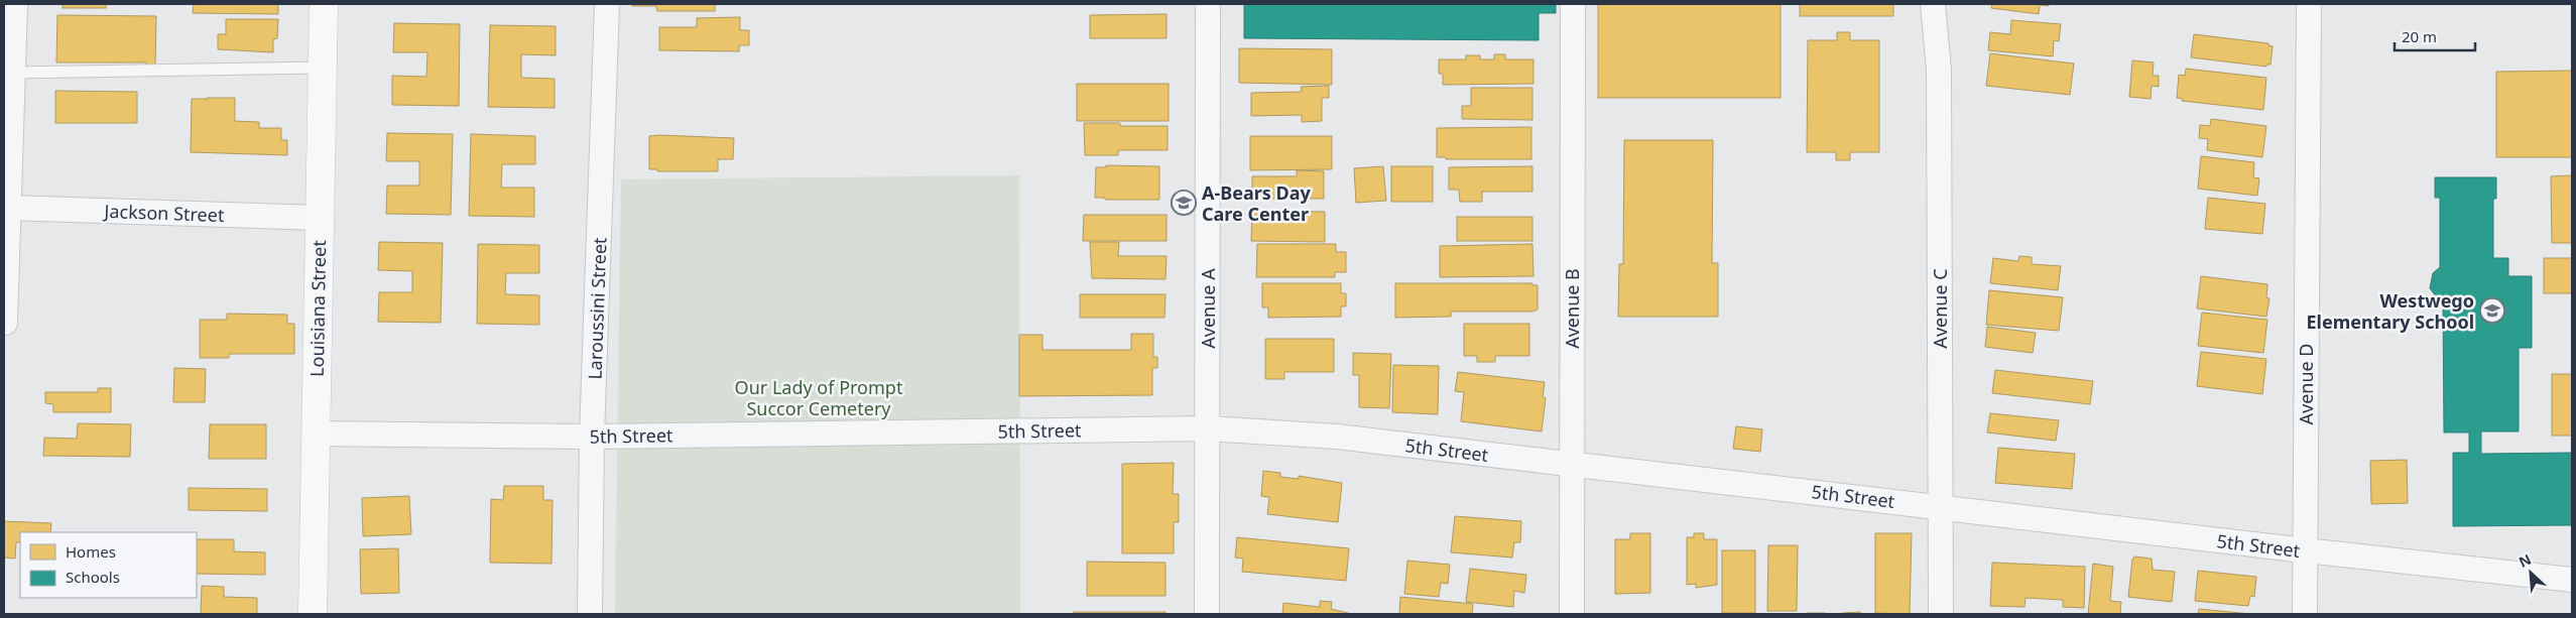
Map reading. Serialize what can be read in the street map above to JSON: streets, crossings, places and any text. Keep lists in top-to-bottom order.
{
  "streets": {
    "main road": ["Louisiana Street"],
    "street": [
      "Jackson Street",
      "Laroussini Street",
      "Avenue A",
      "Avenue B",
      "Avenue C",
      "Avenue D",
      "5th Street"
    ]
  },
  "crossings": [
    ["Jackson Street", "Louisiana Street"],
    ["Louisiana Street", "5th Street"],
    ["Laroussini Street", "5th Street"],
    ["Avenue A", "5th Street"],
    ["Avenue B", "5th Street"],
    ["Avenue C", "5th Street"],
    ["Avenue D", "5th Street"]
  ],
  "parks": ["Our Lady of Prompt Succor Cemetery"],
  "places": {
    "school or university": ["A-Bears Day Care Center", "Westwego Elementary School"]
  },
  "legend": ["Homes", "Schools"],
  "scale_bar": "20 m",
  "north": "top left"
}
